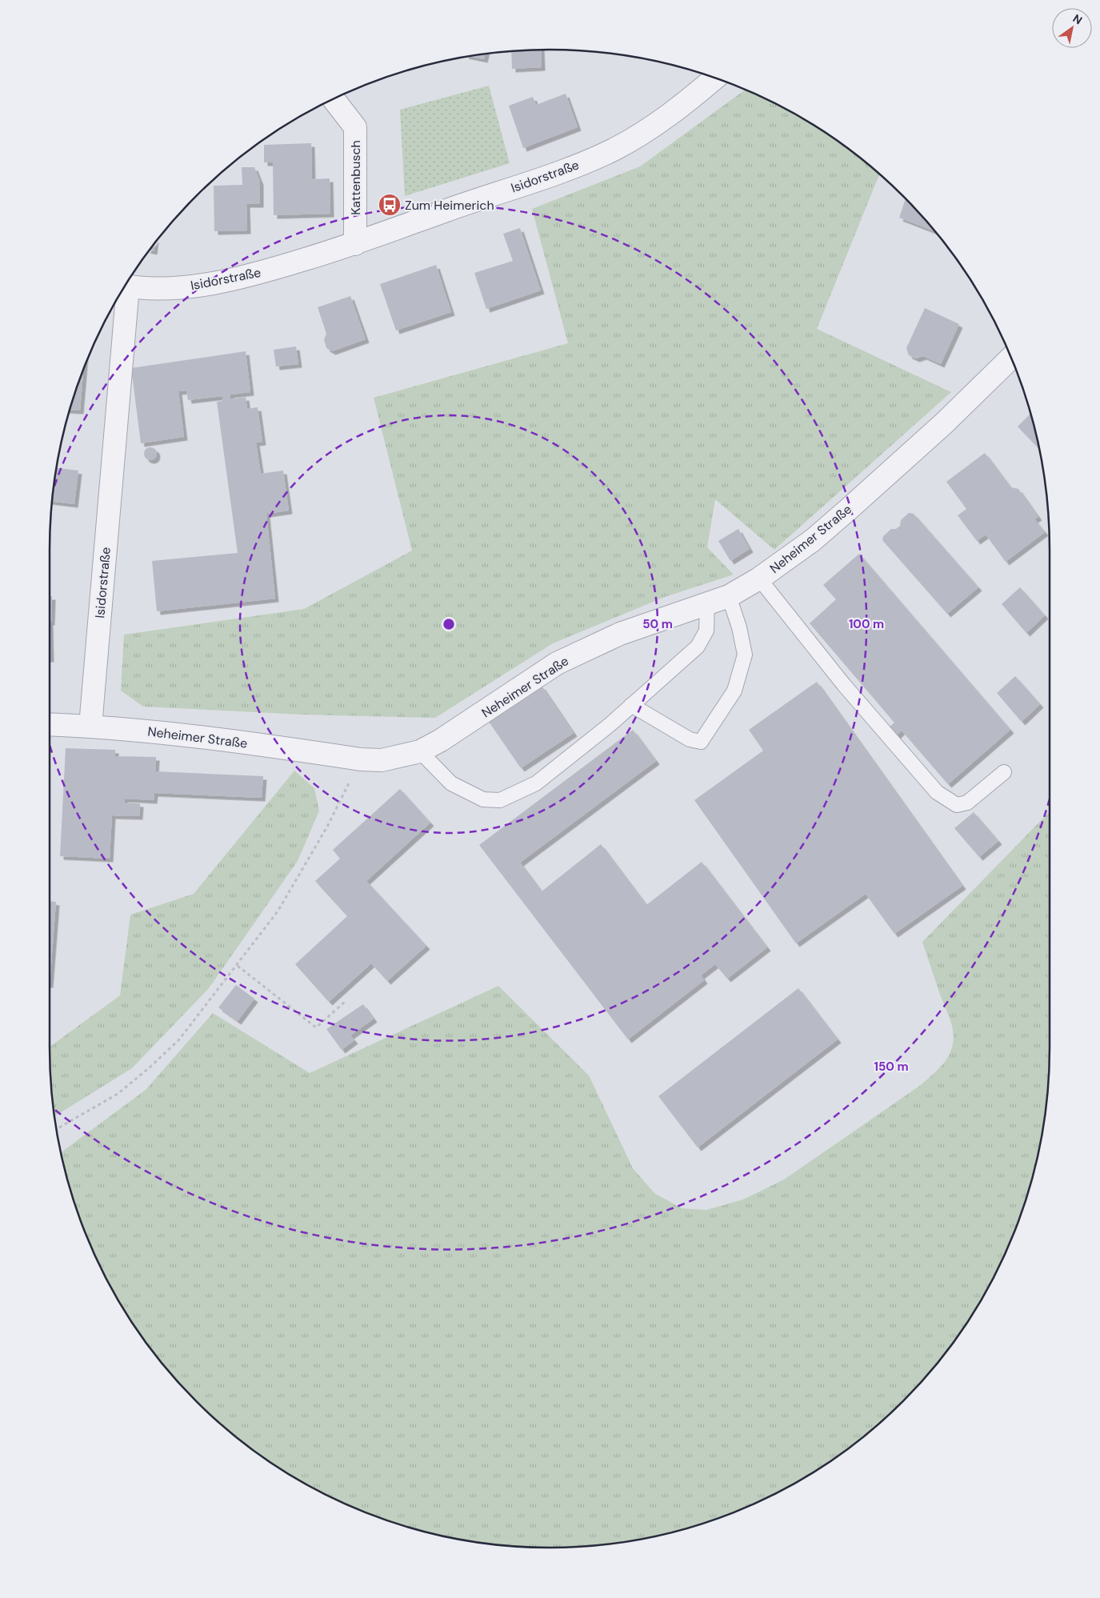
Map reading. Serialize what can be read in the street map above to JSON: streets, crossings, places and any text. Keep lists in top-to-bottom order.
{
  "streets": {
    "street": ["Isidorstraße", "Kattenbusch", "Neheimer Straße"]
  },
  "crossings": [
    ["Isidorstraße", "Kattenbusch"],
    ["Isidorstraße", "Neheimer Straße"]
  ],
  "places": {
    "bus stop": ["Zum Heimerich"]
  },
  "north": "top right",
  "rings": ["50 m", "100 m", "150 m"]
}
